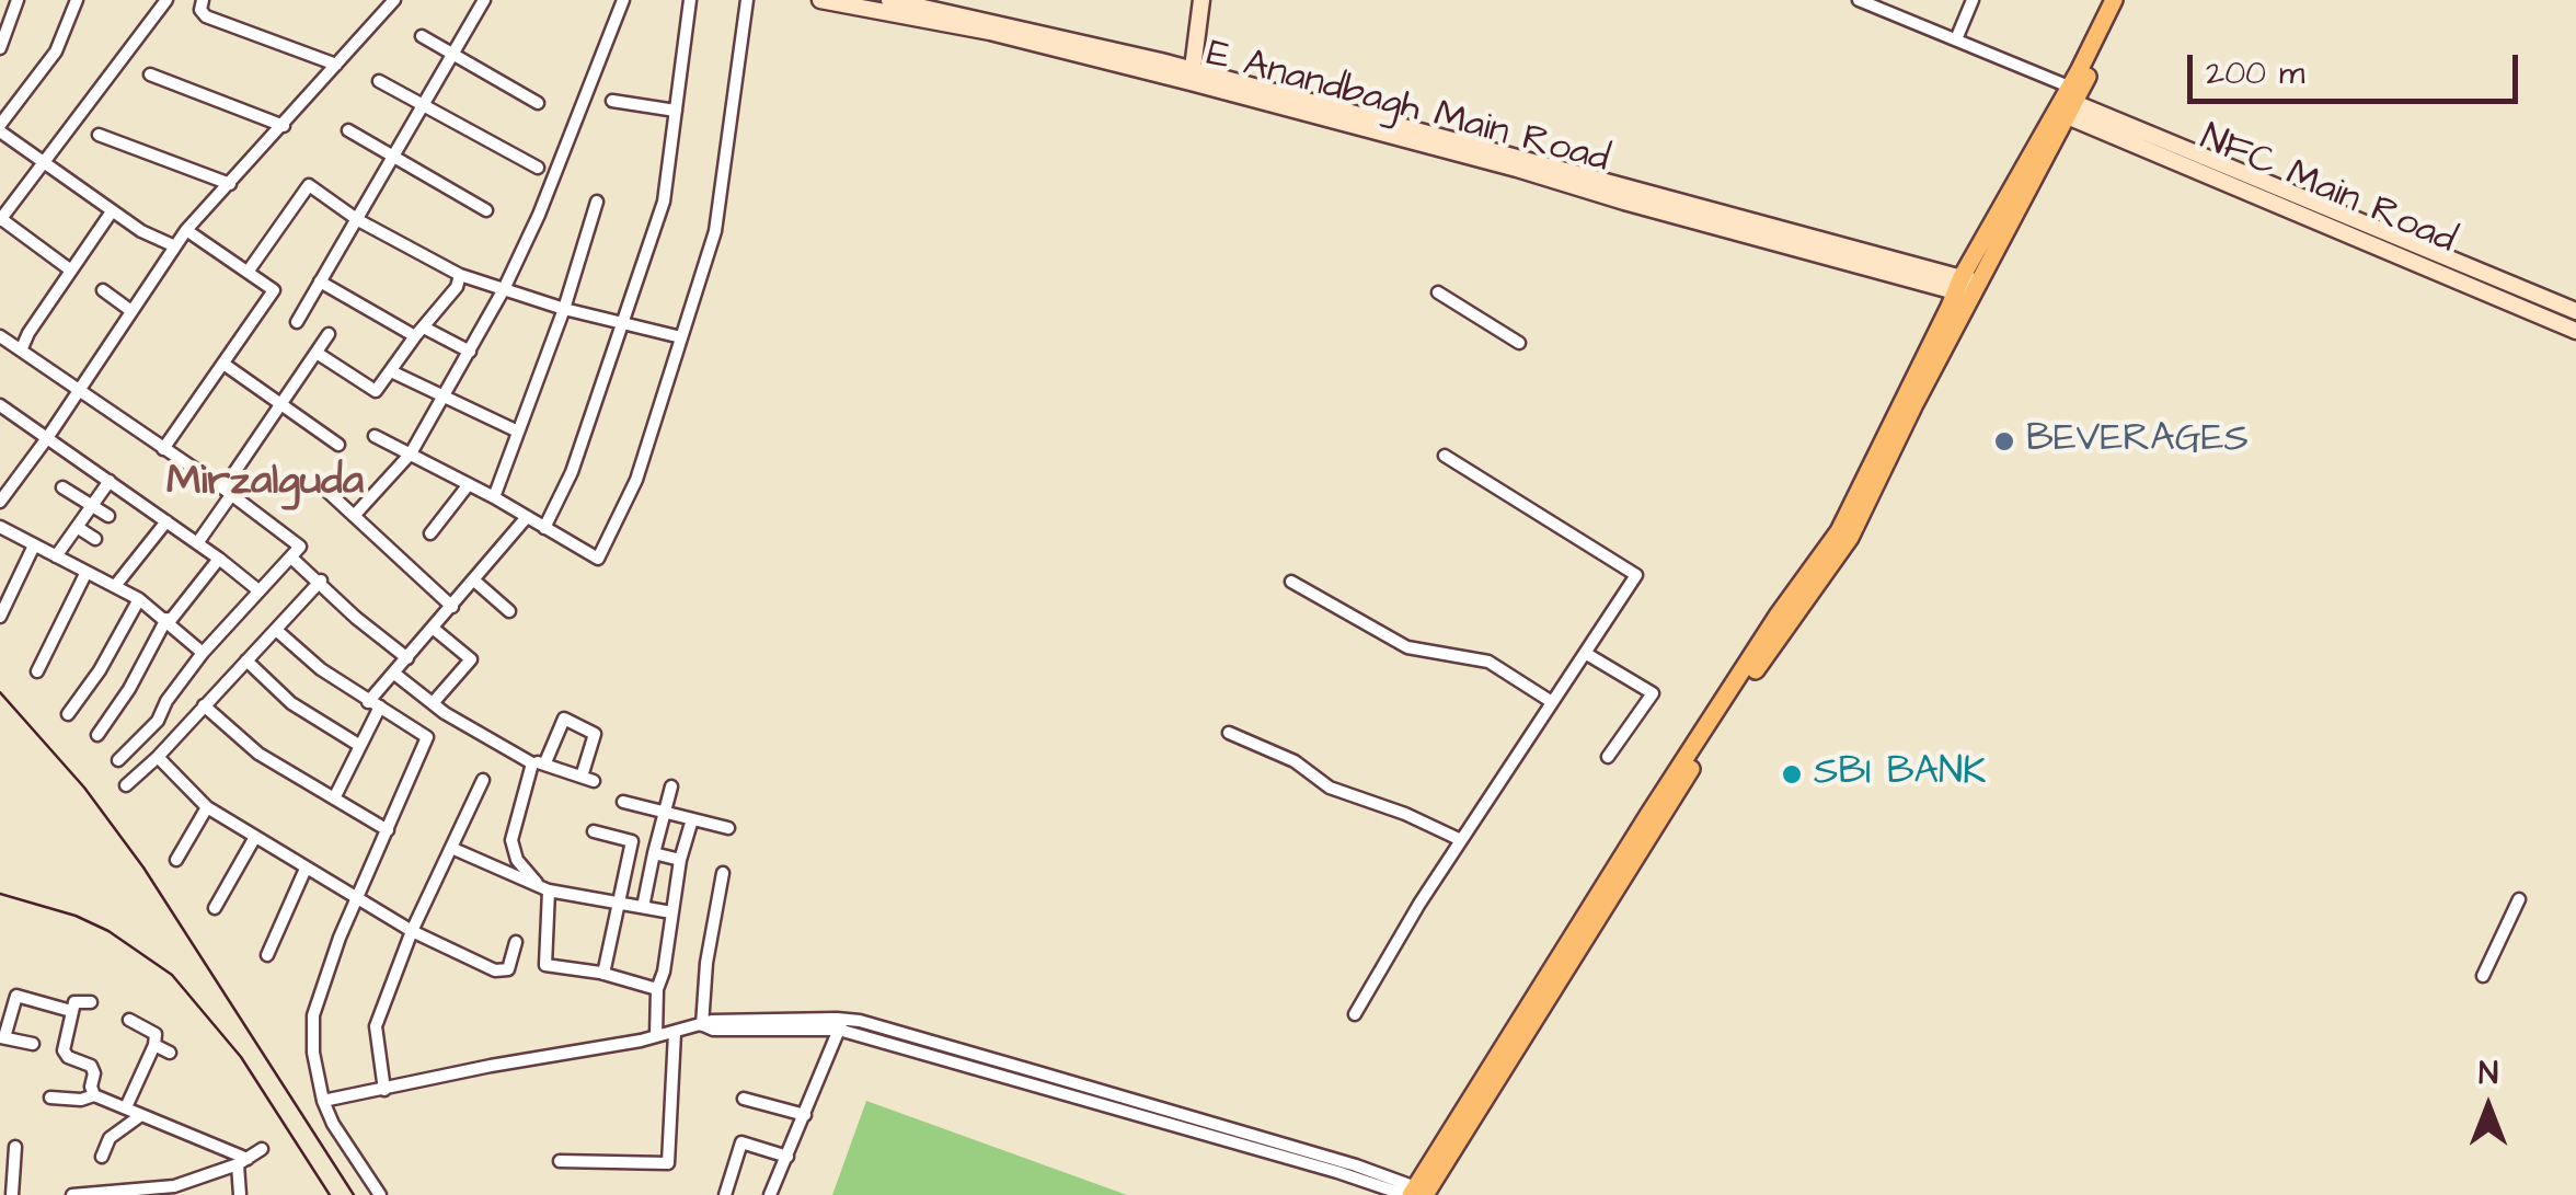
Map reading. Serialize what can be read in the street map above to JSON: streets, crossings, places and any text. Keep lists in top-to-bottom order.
{
  "streets": {
    "street": ["E Anandbagh Main Road", "NFC Main Road"]
  },
  "districts": ["Mirzalguda"],
  "places": ["BEVERAGES", "SBI BANK"],
  "scale_bar": "200 m",
  "north": "top"
}
